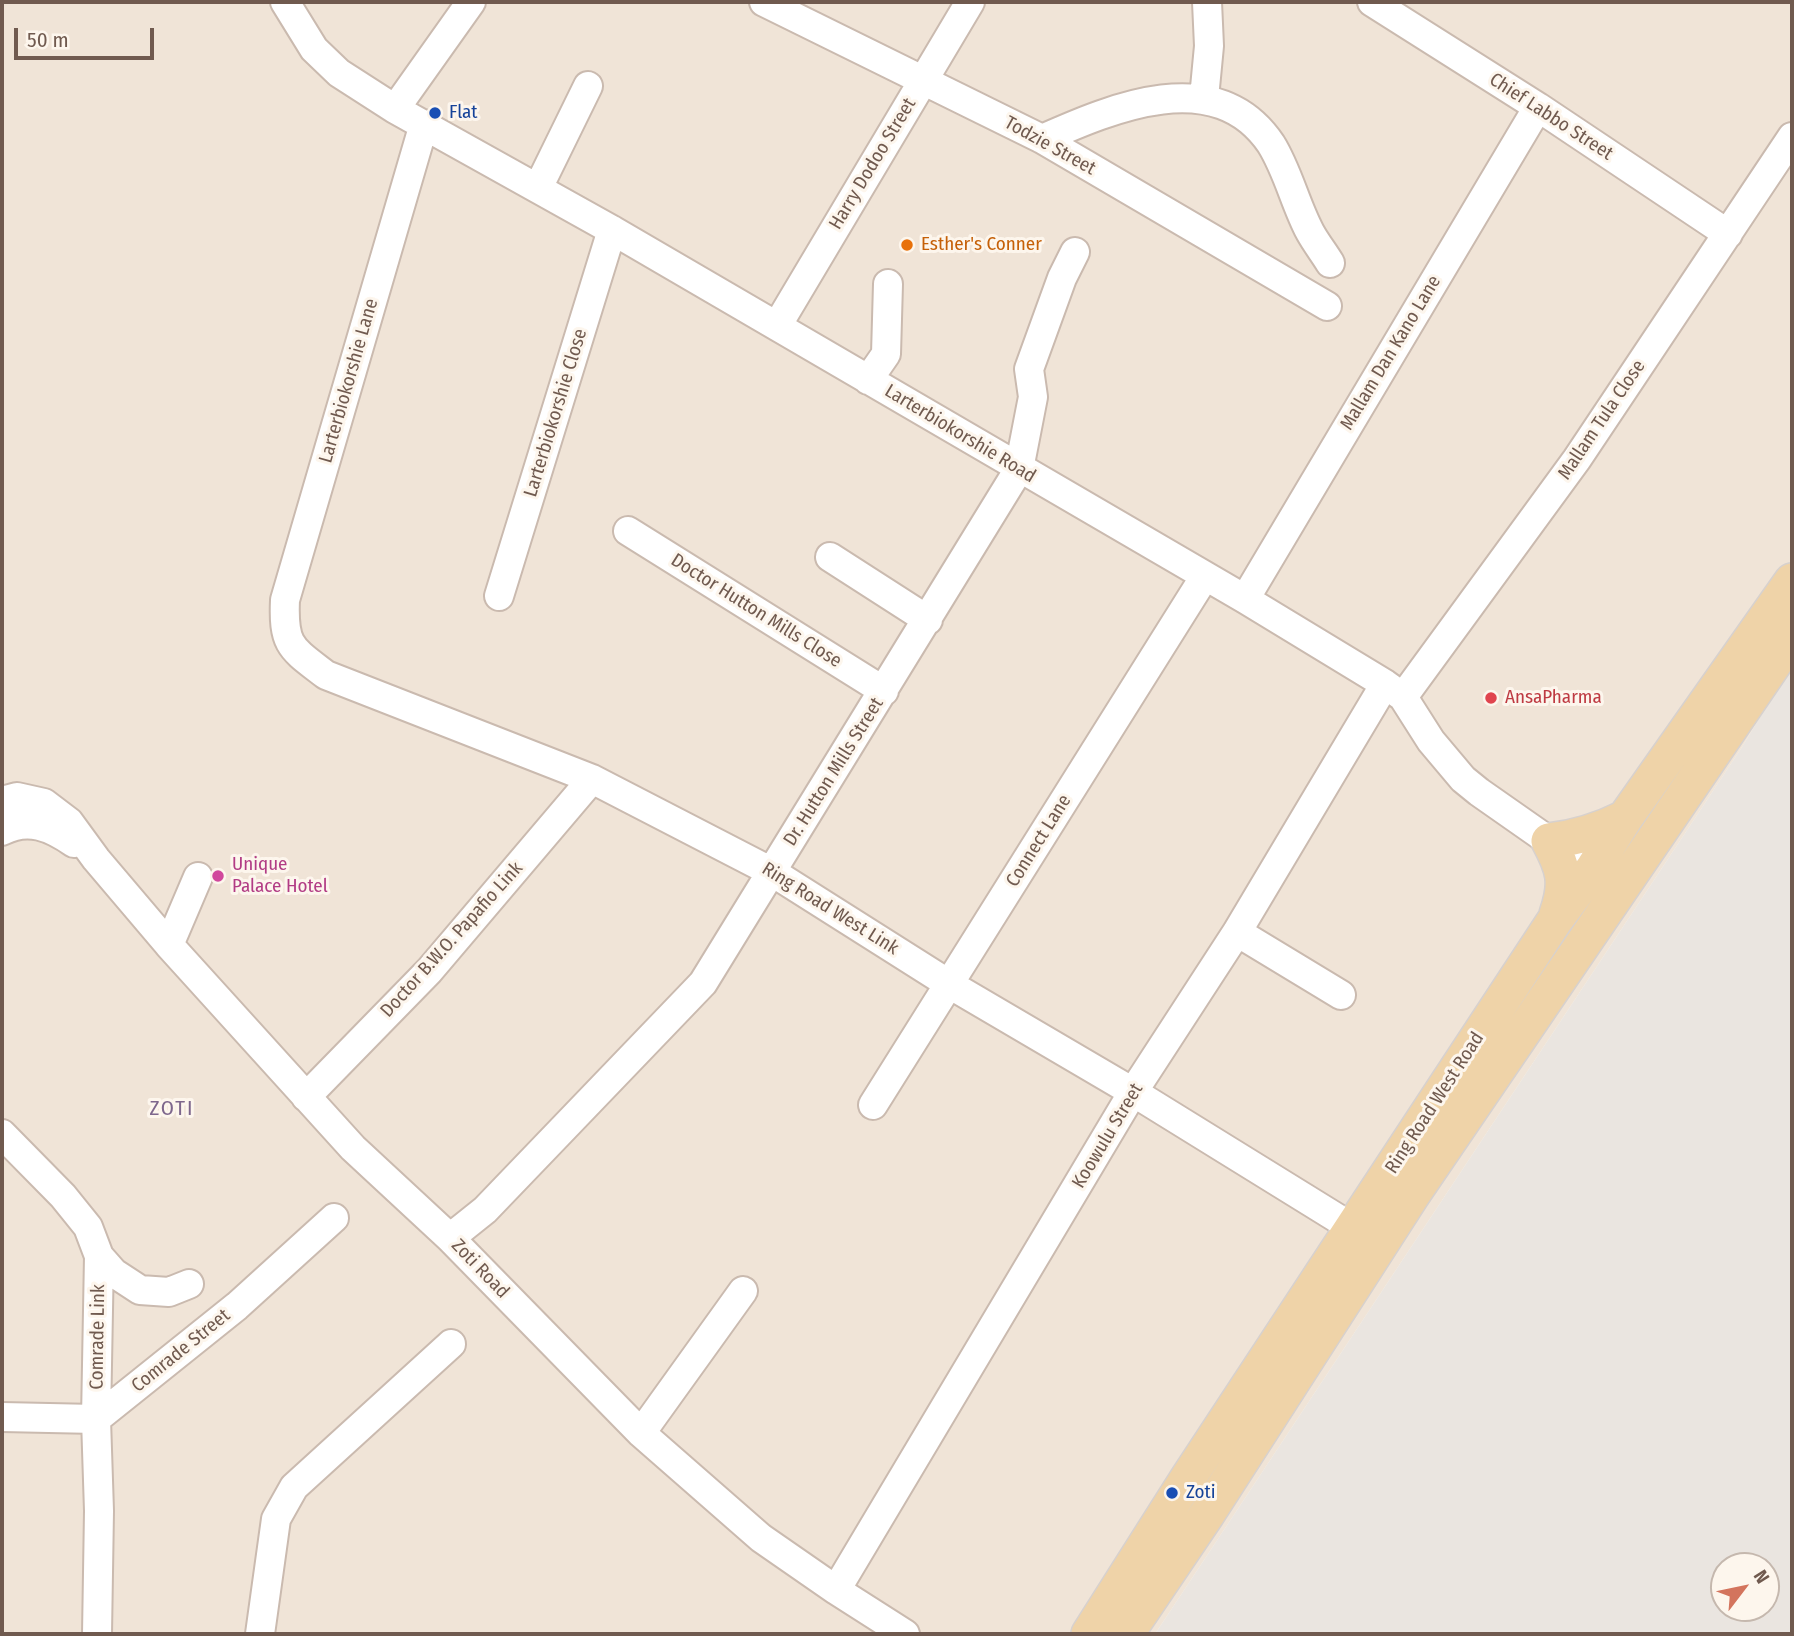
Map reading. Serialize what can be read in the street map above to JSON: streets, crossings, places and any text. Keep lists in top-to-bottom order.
{
  "streets": {
    "main road": ["Ring Road West Road"],
    "street": [
      "Chief Labbo Street",
      "Todzie Street",
      "Harry Dodoo Street",
      "Mallam Dan Kano Lane",
      "Larterbiokorshie Lane",
      "Larterbiokorshie Close",
      "Mallam Tula Close",
      "Larterbiokorshie Road",
      "Doctor Hutton Mills Close",
      "Dr. Hutton Mills Street",
      "Connect Lane",
      "Ring Road West Link",
      "Doctor B.W.O. Papafio Link",
      "Koowulu Street",
      "Zoti Road",
      "Comrade Link",
      "Comrade Street"
    ]
  },
  "crossings": [
    ["Chief Labbo Street", "Mallam Dan Kano Lane"],
    ["Chief Labbo Street", "Mallam Tula Close"],
    ["Todzie Street", "Harry Dodoo Street"],
    ["Harry Dodoo Street", "Larterbiokorshie Road"],
    ["Mallam Dan Kano Lane", "Larterbiokorshie Road"],
    ["Larterbiokorshie Lane", "Larterbiokorshie Road"],
    ["Larterbiokorshie Lane", "Ring Road West Link"],
    ["Larterbiokorshie Close", "Larterbiokorshie Road"],
    ["Mallam Tula Close", "Larterbiokorshie Road"],
    ["Mallam Tula Close", "Koowulu Street"],
    ["Larterbiokorshie Road", "Dr. Hutton Mills Street"],
    ["Larterbiokorshie Road", "Connect Lane"],
    ["Larterbiokorshie Road", "Ring Road West Road"],
    ["Larterbiokorshie Road", "Koowulu Street"],
    ["Doctor Hutton Mills Close", "Dr. Hutton Mills Street"],
    ["Dr. Hutton Mills Street", "Ring Road West Link"],
    ["Dr. Hutton Mills Street", "Zoti Road"],
    ["Connect Lane", "Ring Road West Link"],
    ["Ring Road West Link", "Doctor B.W.O. Papafio Link"],
    ["Ring Road West Link", "Ring Road West Road"],
    ["Ring Road West Link", "Koowulu Street"],
    ["Doctor B.W.O. Papafio Link", "Zoti Road"],
    ["Koowulu Street", "Zoti Road"],
    ["Comrade Link", "Comrade Street"]
  ],
  "districts": ["ZOTI"],
  "places": [
    "Flat",
    "Esther's Conner",
    "AnsaPharma",
    "Unique Palace Hotel",
    "Zoti"
  ],
  "scale_bar": "50 m",
  "north": "top right"
}
